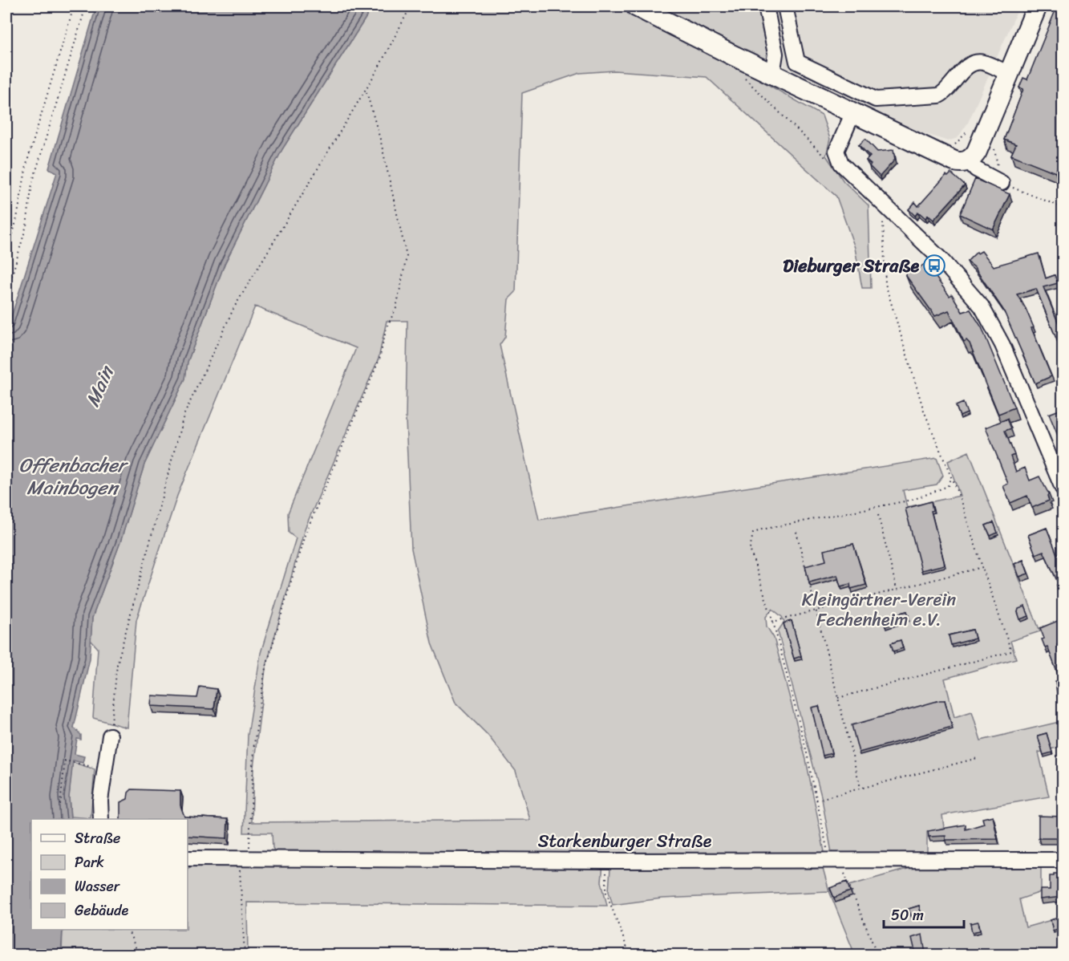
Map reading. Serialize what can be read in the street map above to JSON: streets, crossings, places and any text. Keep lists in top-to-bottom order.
{
  "streets": {
    "street": ["Starkenburger Straße"]
  },
  "water": ["Main", "Offenbacher Mainbogen"],
  "parks": ["Kleingärtner-Verein Fechenheim e.V."],
  "places": {
    "bus stop": ["Dieburger Straße"]
  },
  "legend": [
    "Straße",
    "Park",
    "Wasser",
    "Gebäude"
  ],
  "scale_bar": "50 m"
}
